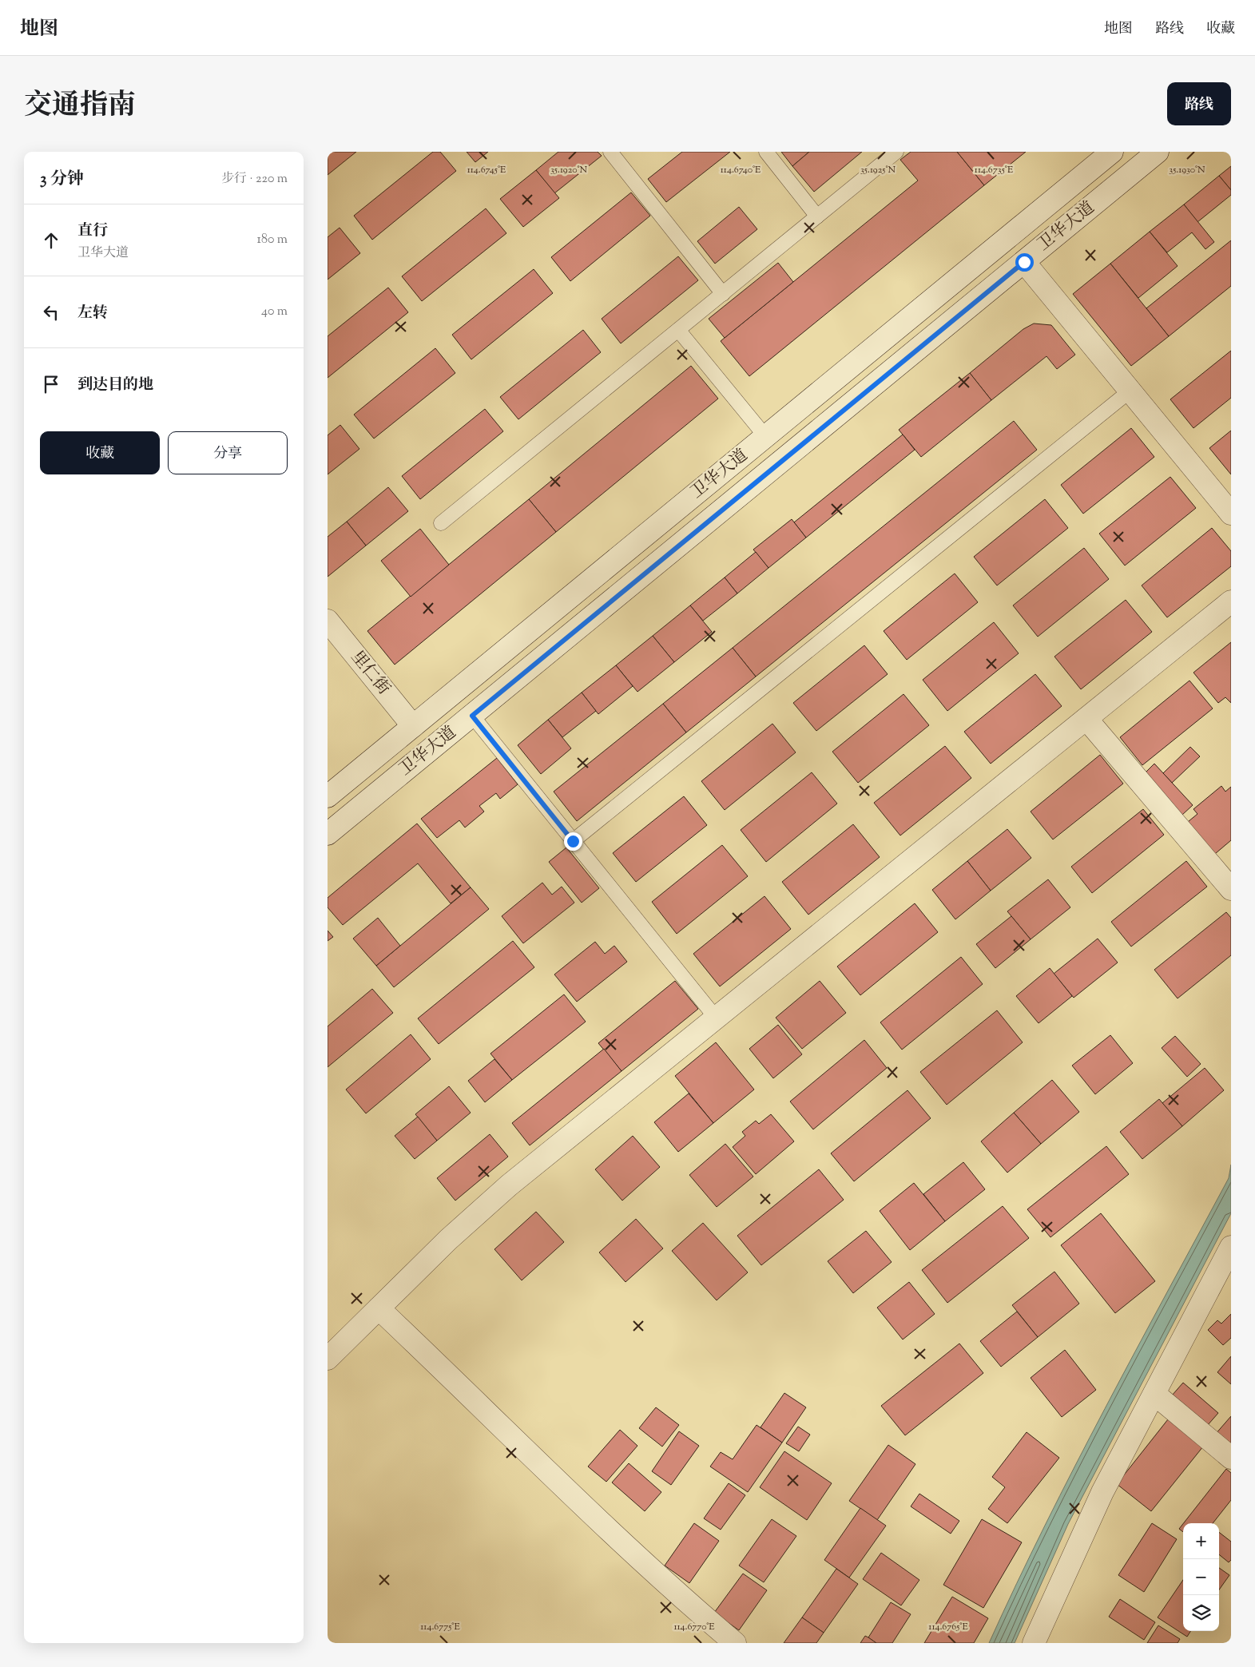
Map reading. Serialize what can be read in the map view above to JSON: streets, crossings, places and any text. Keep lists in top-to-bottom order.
{
  "streets": {
    "street": ["卫华大道", "里仁街"]
  },
  "crossings": [
    ["卫华大道", "里仁街"]
  ],
  "page": {
    "header": "地图",
    "nav": ["地图", "路线", "收藏"],
    "title": "交通指南",
    "buttons": [
      "路线",
      ["收藏", "分享"]
    ],
    "heading": ["3 分钟", "步行 · 220 m"],
    "list": [
      ["直行", "卫华大道", "180 m"],
      ["左转", "40 m"],
      "到达目的地"
    ],
    "map_buttons": ["+", "−"]
  },
  "coordinates": [
    "114.6745°E",
    "35.1920°N",
    "114.6740°E",
    "35.1925°N",
    "114.6735°E",
    "35.1930°N",
    "114.6775°E",
    "114.6770°E",
    "114.6765°E"
  ]
}
